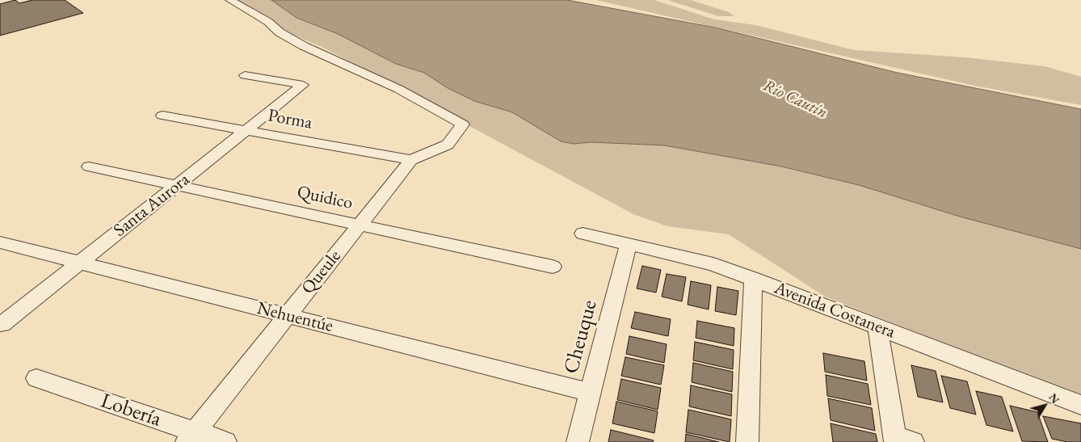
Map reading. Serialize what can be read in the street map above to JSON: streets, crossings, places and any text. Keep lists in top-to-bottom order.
{
  "streets": {
    "street": [
      "Porma",
      "Quidico",
      "Santa Aurora",
      "Queule",
      "Avenida Costanera",
      "Nehuentúe",
      "Cheuque",
      "Lobería"
    ]
  },
  "crossings": [
    ["Porma", "Santa Aurora"],
    ["Porma", "Queule"],
    ["Quidico", "Santa Aurora"],
    ["Quidico", "Queule"],
    ["Santa Aurora", "Nehuentúe"],
    ["Queule", "Nehuentúe"],
    ["Queule", "Lobería"],
    ["Avenida Costanera", "Cheuque"],
    ["Nehuentúe", "Cheuque"]
  ],
  "water": ["Río Cautín"],
  "north": "top right"
}
